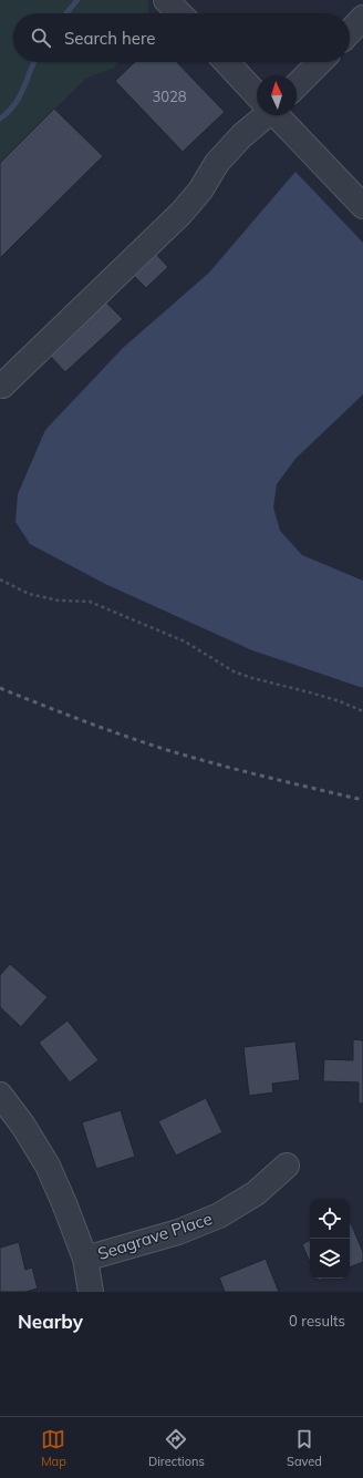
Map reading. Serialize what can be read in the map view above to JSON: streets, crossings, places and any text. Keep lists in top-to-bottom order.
{
  "streets": {
    "street": ["Seagrave Place"]
  },
  "house_numbers": ["3028"],
  "north": "top",
  "page": {
    "search": "Search here",
    "heading": ["Nearby", "0 results"],
    "nav": ["Map", "Directions", "Saved"]
  }
}
